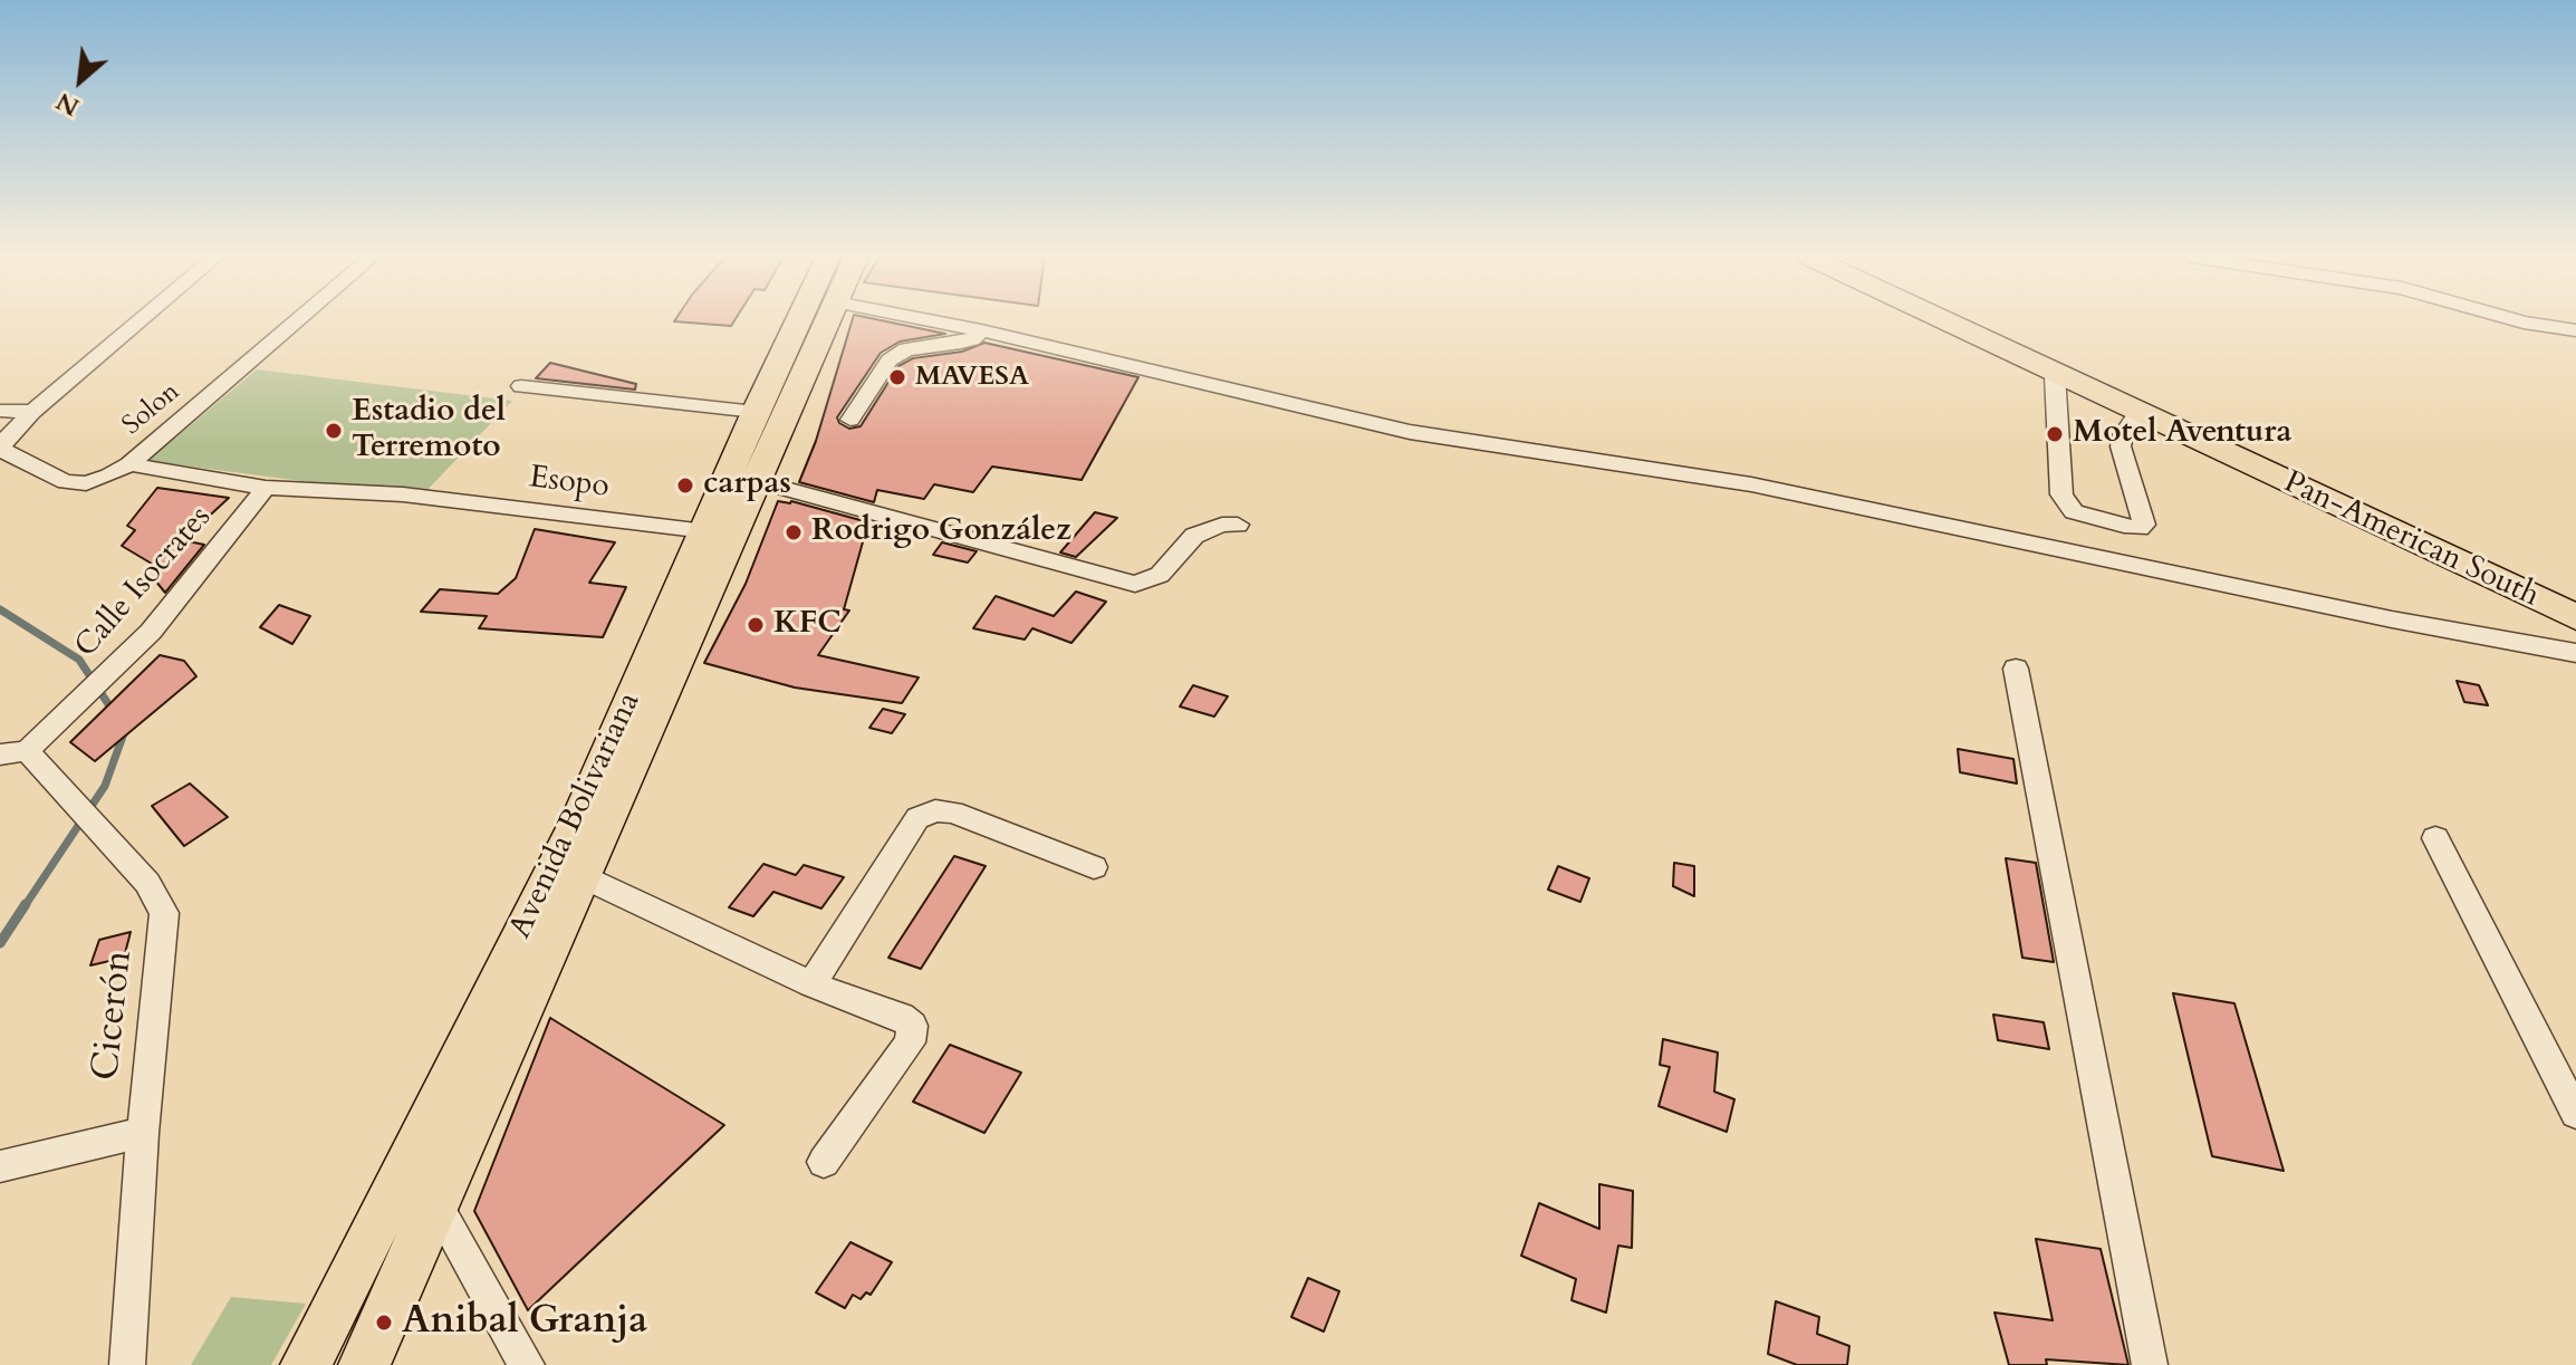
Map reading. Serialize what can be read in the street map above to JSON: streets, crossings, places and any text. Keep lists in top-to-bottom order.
{
  "streets": {
    "highway": ["Pan-American South", "Avenida Bolivariana"],
    "street": [
      "Solon",
      "Esopo",
      "Calle Isocrates",
      "Cicerón"
    ]
  },
  "crossings": [
    ["Solon", "Esopo"],
    ["Esopo", "Calle Isocrates"],
    ["Esopo", "Avenida Bolivariana"],
    ["Calle Isocrates", "Cicerón"]
  ],
  "places": [
    "MAVESA",
    "Estadio del Terremoto",
    "Motel Aventura",
    "carpas",
    "Rodrigo González",
    "KFC",
    "Anibal Granja"
  ],
  "north": "bottom left"
}
